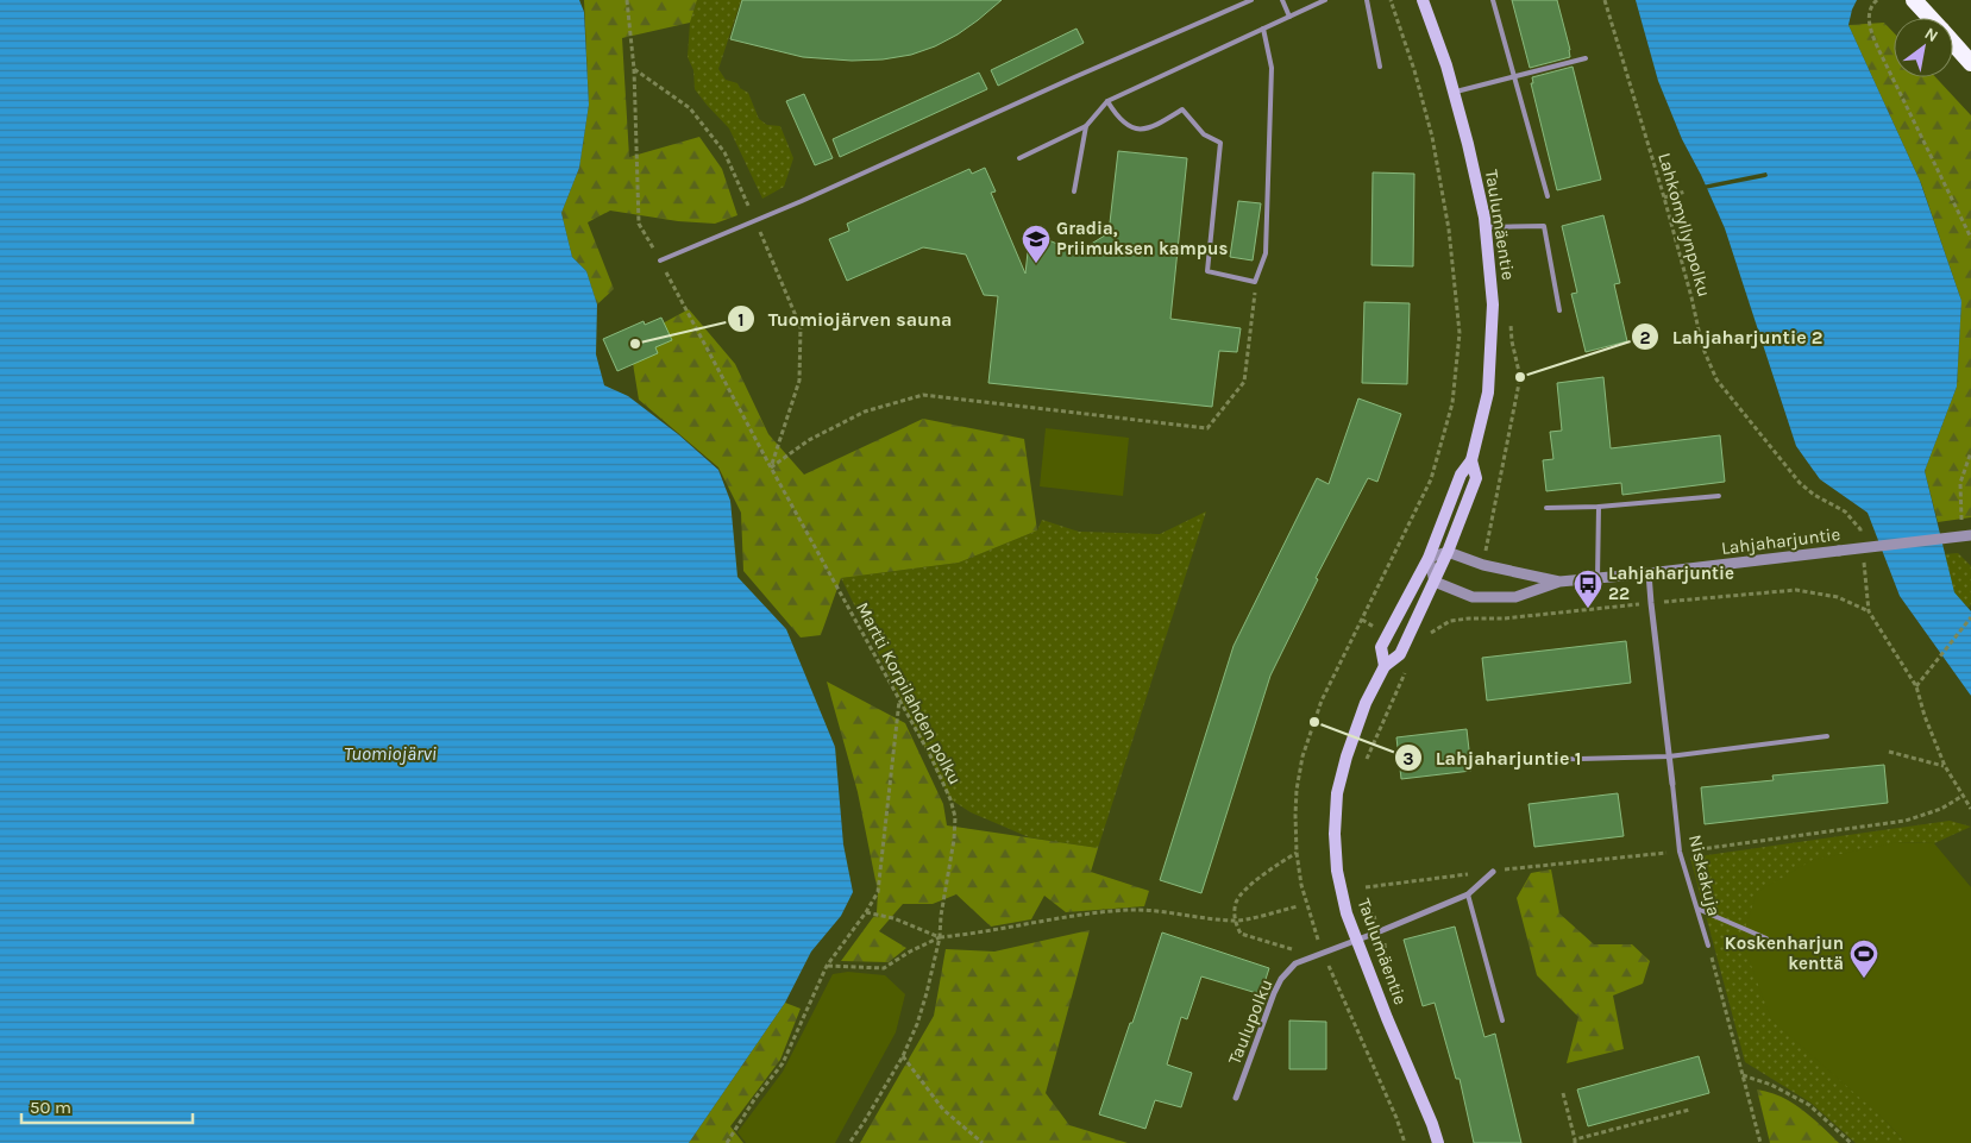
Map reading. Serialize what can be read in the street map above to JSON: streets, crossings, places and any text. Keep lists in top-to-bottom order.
{
  "streets": {
    "main road": ["Taulumäentie"],
    "street": ["Lahjaharjuntie", "Niskakuja", "Taulupolku"],
    "path": ["Lahkomyllynpolku", "Martti Korpilahden polku"]
  },
  "crossings": [
    ["Taulumäentie", "Lahjaharjuntie"],
    ["Taulumäentie", "Taulupolku"],
    ["Lahjaharjuntie", "Niskakuja"]
  ],
  "water": ["Tuomiojärvi"],
  "places": {
    "school or university": ["Gradia, Priimuksen kampus"],
    "other": ["Tuomiojärven sauna", "Lahjaharjuntie 2", "Lahjaharjuntie 1"],
    "bus stop": ["Lahjaharjuntie 22"],
    "sports": ["Koskenharjun kenttä"]
  },
  "scale_bar": "50 m",
  "north": "top right"
}
